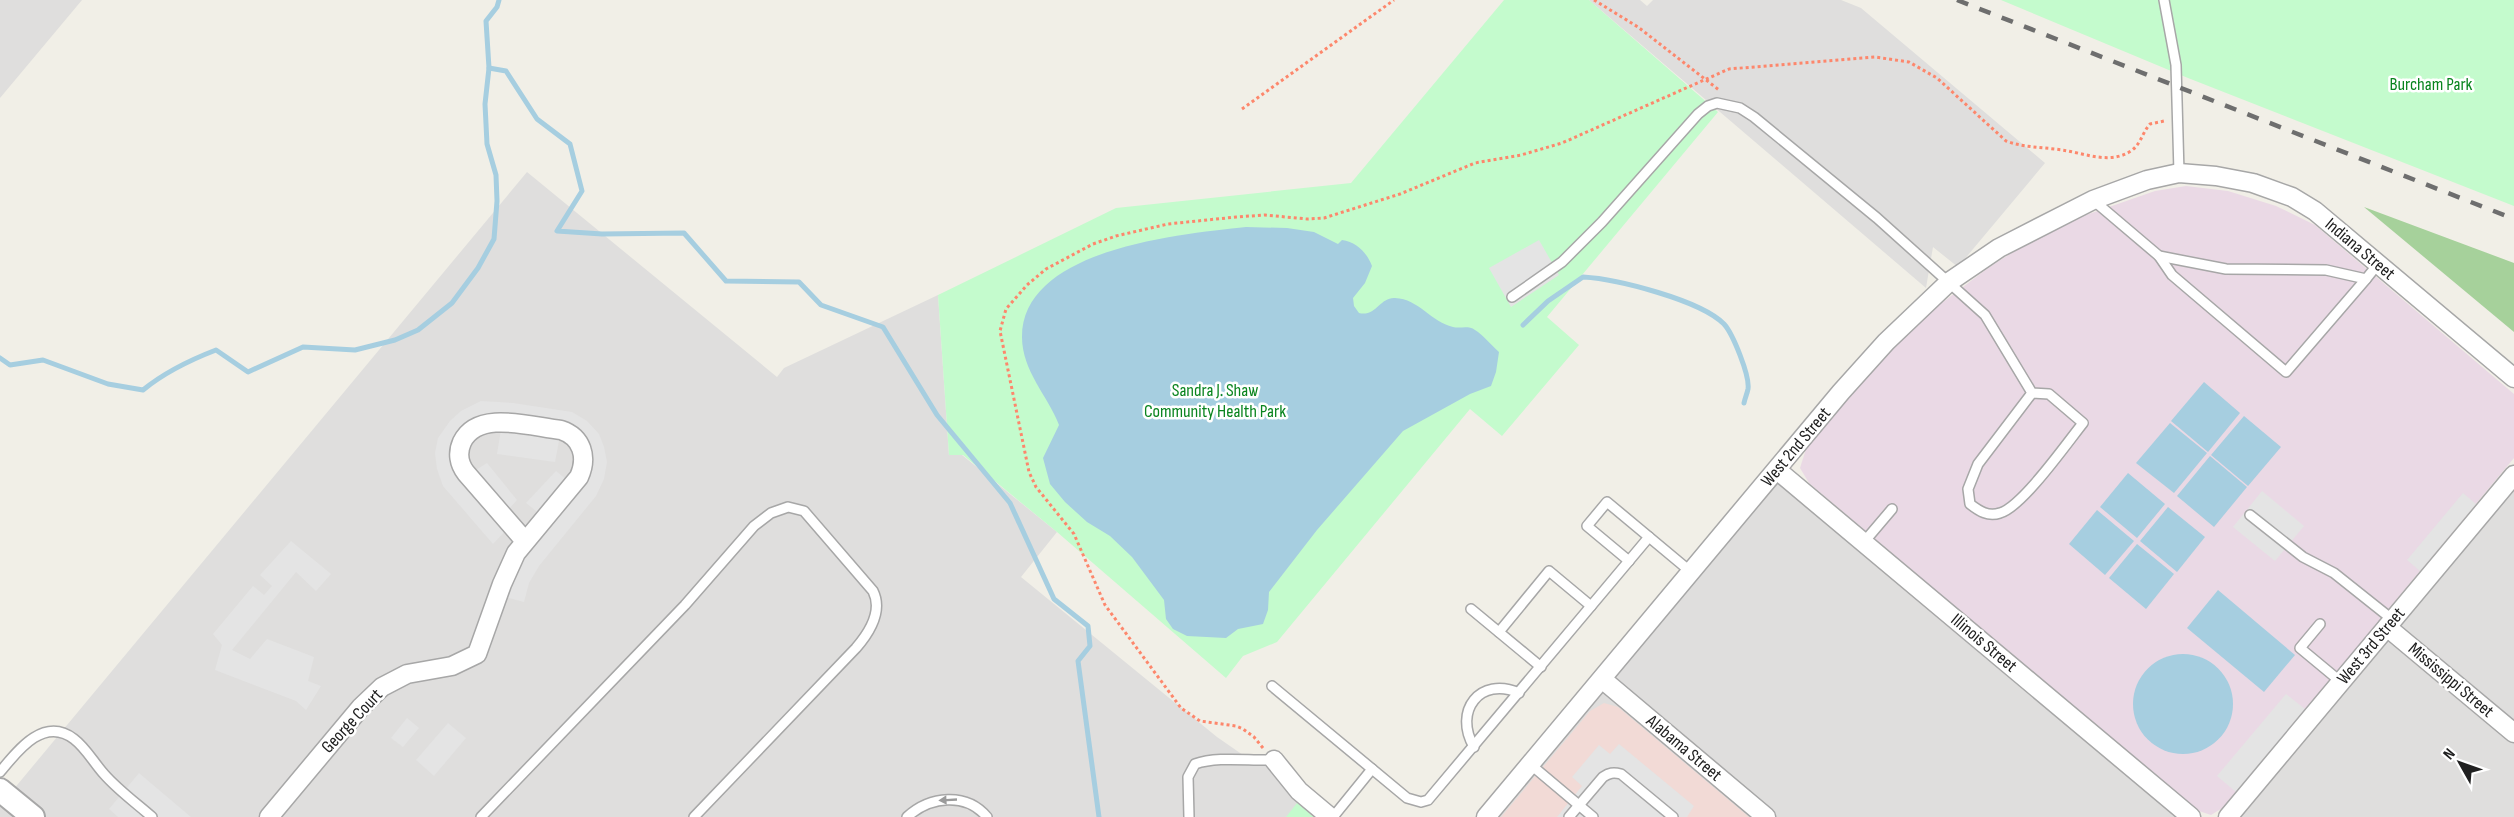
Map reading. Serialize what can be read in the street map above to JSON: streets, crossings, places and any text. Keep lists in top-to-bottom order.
{
  "streets": {
    "street": [
      "Indiana Street",
      "West 2nd Street",
      "Illinois Street",
      "West 3rd Street",
      "Mississippi Street",
      "George Court",
      "Alabama Street"
    ]
  },
  "crossings": [
    ["Indiana Street", "West 2nd Street"],
    ["West 2nd Street", "Illinois Street"],
    ["West 2nd Street", "Alabama Street"],
    ["West 3rd Street", "Mississippi Street"]
  ],
  "parks": ["Burcham Park", "Sandra J. Shaw Community Health Park"],
  "north": "top left"
}
